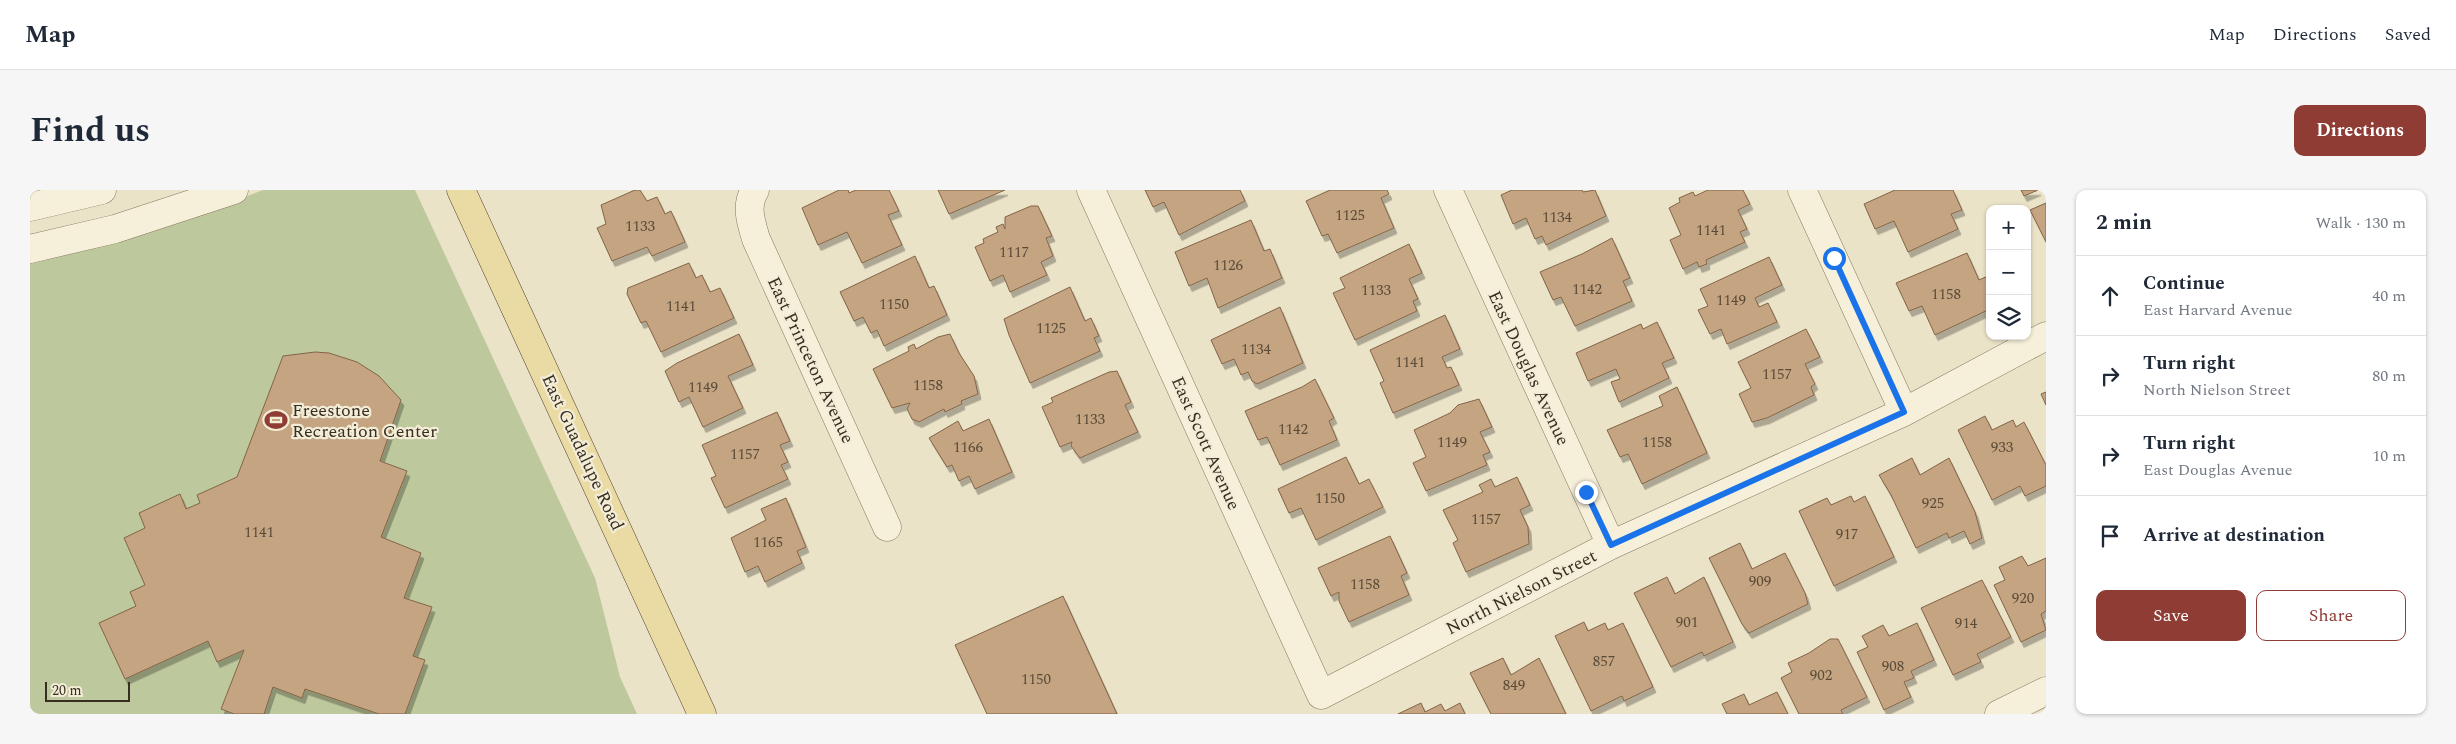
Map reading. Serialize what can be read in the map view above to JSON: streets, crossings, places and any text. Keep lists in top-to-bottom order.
{
  "streets": {
    "main road": ["East Guadalupe Road"],
    "street": [
      "East Princeton Avenue",
      "East Douglas Avenue",
      "East Scott Avenue",
      "North Nielson Street"
    ]
  },
  "crossings": [
    ["East Douglas Avenue", "North Nielson Street"],
    ["East Scott Avenue", "North Nielson Street"]
  ],
  "places": {
    "sports": ["Freestone Recreation Center"]
  },
  "house_numbers": [
    "1125",
    "1134",
    "1133",
    "1141",
    "1117",
    "1126",
    "1142",
    "1133",
    "1158",
    "1149",
    "1150",
    "1141",
    "1125",
    "1134",
    "1141",
    "1157",
    "1158",
    "1149",
    "1133",
    "1142",
    "1149",
    "1158",
    "1166",
    "933",
    "1157",
    "1150",
    "925",
    "1157",
    "1141",
    "917",
    "1165",
    "909",
    "1158",
    "920",
    "901",
    "914",
    "857",
    "908",
    "902",
    "1150",
    "849"
  ],
  "scale_bar": "20 m",
  "page": {
    "header": "Map",
    "nav": ["Map", "Directions", "Saved"],
    "title": "Find us",
    "buttons": [
      "Directions",
      ["Save", "Share"]
    ],
    "heading": ["2 min", "Walk · 130 m"],
    "map_buttons": ["+", "−"],
    "list": [
      ["Continue", "East Harvard Avenue", "40 m"],
      ["Turn right", "North Nielson Street", "80 m"],
      ["Turn right", "East Douglas Avenue", "10 m"],
      "Arrive at destination"
    ],
    "scale": "20 m"
  }
}
